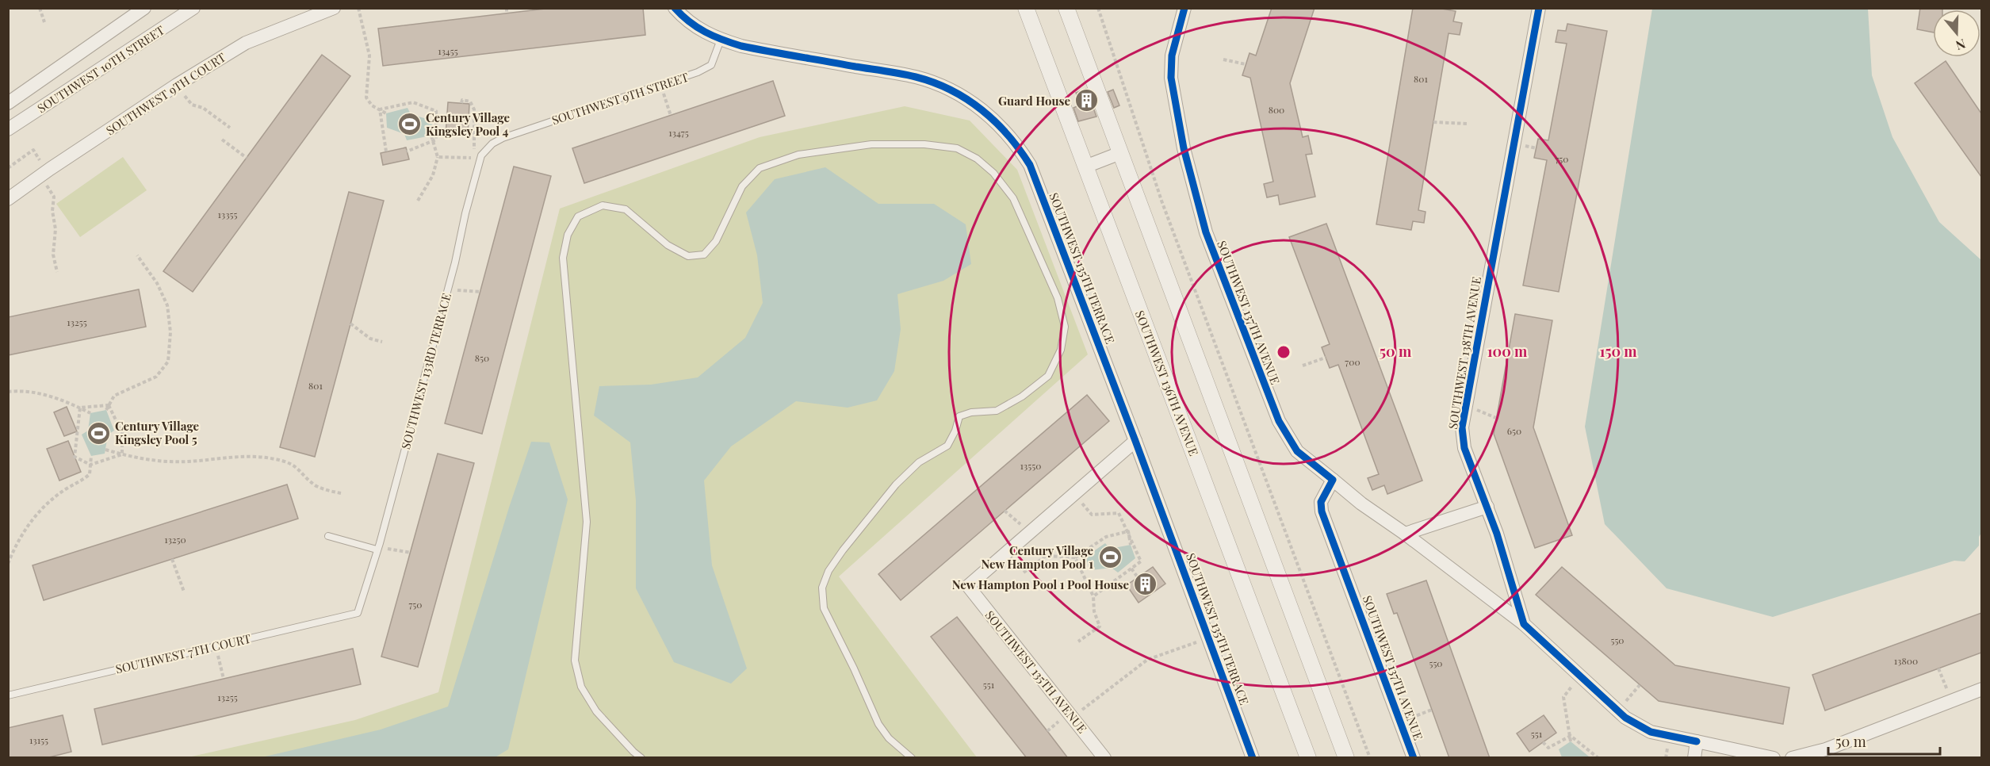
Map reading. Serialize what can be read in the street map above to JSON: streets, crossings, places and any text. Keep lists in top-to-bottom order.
{
  "streets": {
    "street": [
      "SOUTHWEST 10TH STREET",
      "SOUTHWEST 9TH COURT",
      "SOUTHWEST 135TH TERRACE",
      "SOUTHWEST 137TH AVENUE",
      "SOUTHWEST 138TH AVENUE",
      "SOUTHWEST 136TH AVENUE",
      "SOUTHWEST 135TH AVENUE"
    ],
    "lane": ["SOUTHWEST 9TH STREET", "SOUTHWEST 133RD TERRACE", "SOUTHWEST 7TH COURT"]
  },
  "crossings": [
    ["SOUTHWEST 9TH STREET", "SOUTHWEST 135TH TERRACE"],
    ["SOUTHWEST 9TH STREET", "SOUTHWEST 133RD TERRACE"],
    ["SOUTHWEST 133RD TERRACE", "SOUTHWEST 7TH COURT"]
  ],
  "places": {
    "building": ["Guard House", "New Hampton Pool 1 Pool House"],
    "sports": ["Century Village Kingsley Pool 4", "Century Village Kingsley Pool 5", "Century Village New Hampton Pool 1"]
  },
  "house_numbers": [
    "13455",
    "801",
    "800",
    "13475",
    "750",
    "13355",
    "13255",
    "850",
    "700",
    "801",
    "650",
    "13550",
    "13250",
    "750",
    "550",
    "13800",
    "550",
    "551",
    "13255",
    "551",
    "13155"
  ],
  "scale_bar": "50 m",
  "north": "bottom",
  "rings": ["50 m", "100 m", "150 m"]
}
